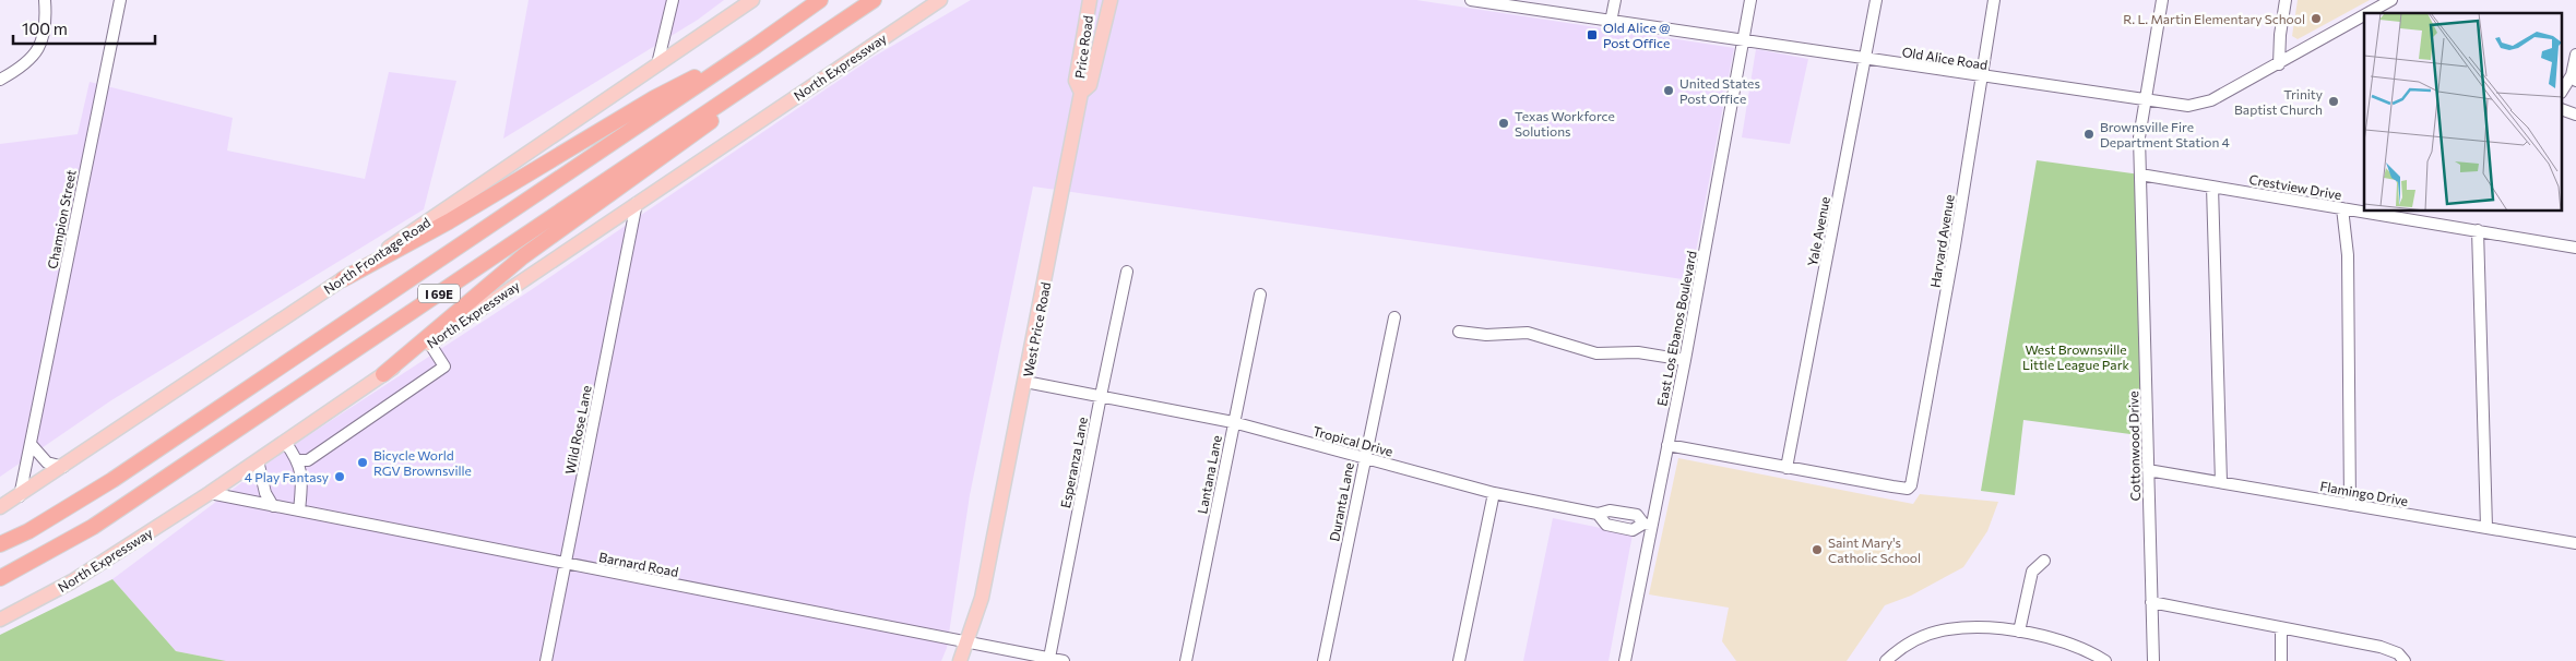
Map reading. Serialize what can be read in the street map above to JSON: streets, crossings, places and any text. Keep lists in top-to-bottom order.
{
  "streets": {
    "highway": ["I 69E"],
    "main road": [
      "Price Road",
      "North Expressway",
      "North Frontage Road",
      "West Price Road"
    ],
    "street": [
      "Old Alice Road",
      "Crestview Drive",
      "Champion Street",
      "Yale Avenue",
      "Harvard Avenue",
      "East Los Ebanos Boulevard",
      "Wild Rose Lane",
      "Tropical Drive",
      "Cottonwood Drive",
      "Esperanza Lane",
      "Lantana Lane",
      "Flamingo Drive",
      "Duranta Lane",
      "Barnard Road"
    ]
  },
  "crossings": [
    ["Price Road", "West Price Road"],
    ["Old Alice Road", "Yale Avenue"],
    ["Old Alice Road", "Harvard Avenue"],
    ["Old Alice Road", "East Los Ebanos Boulevard"],
    ["Old Alice Road", "Cottonwood Drive"],
    ["North Expressway", "Wild Rose Lane"],
    ["North Expressway", "Barnard Road"],
    ["Crestview Drive", "Cottonwood Drive"],
    ["Champion Street", "North Frontage Road"],
    ["Yale Avenue", "Harvard Avenue"],
    ["East Los Ebanos Boulevard", "Tropical Drive"],
    ["West Price Road", "Tropical Drive"],
    ["West Price Road", "Barnard Road"],
    ["Wild Rose Lane", "Barnard Road"],
    ["Tropical Drive", "Esperanza Lane"],
    ["Tropical Drive", "Lantana Lane"],
    ["Tropical Drive", "Duranta Lane"],
    ["Cottonwood Drive", "Flamingo Drive"],
    ["Esperanza Lane", "Barnard Road"]
  ],
  "parks": ["West Brownsville Little League Park"],
  "places": {
    "other": [
      "R. L. Martin Elementary School",
      "United States Post Office",
      "Trinity Baptist Church",
      "Texas Workforce Solutions",
      "Brownsville Fire Department Station 4",
      "Bicycle World RGV Brownsville",
      "4 Play Fantasy",
      "Saint Mary's Catholic School"
    ],
    "transit": ["Old Alice @ Post Office"]
  },
  "scale_bar": "100 m"
}
